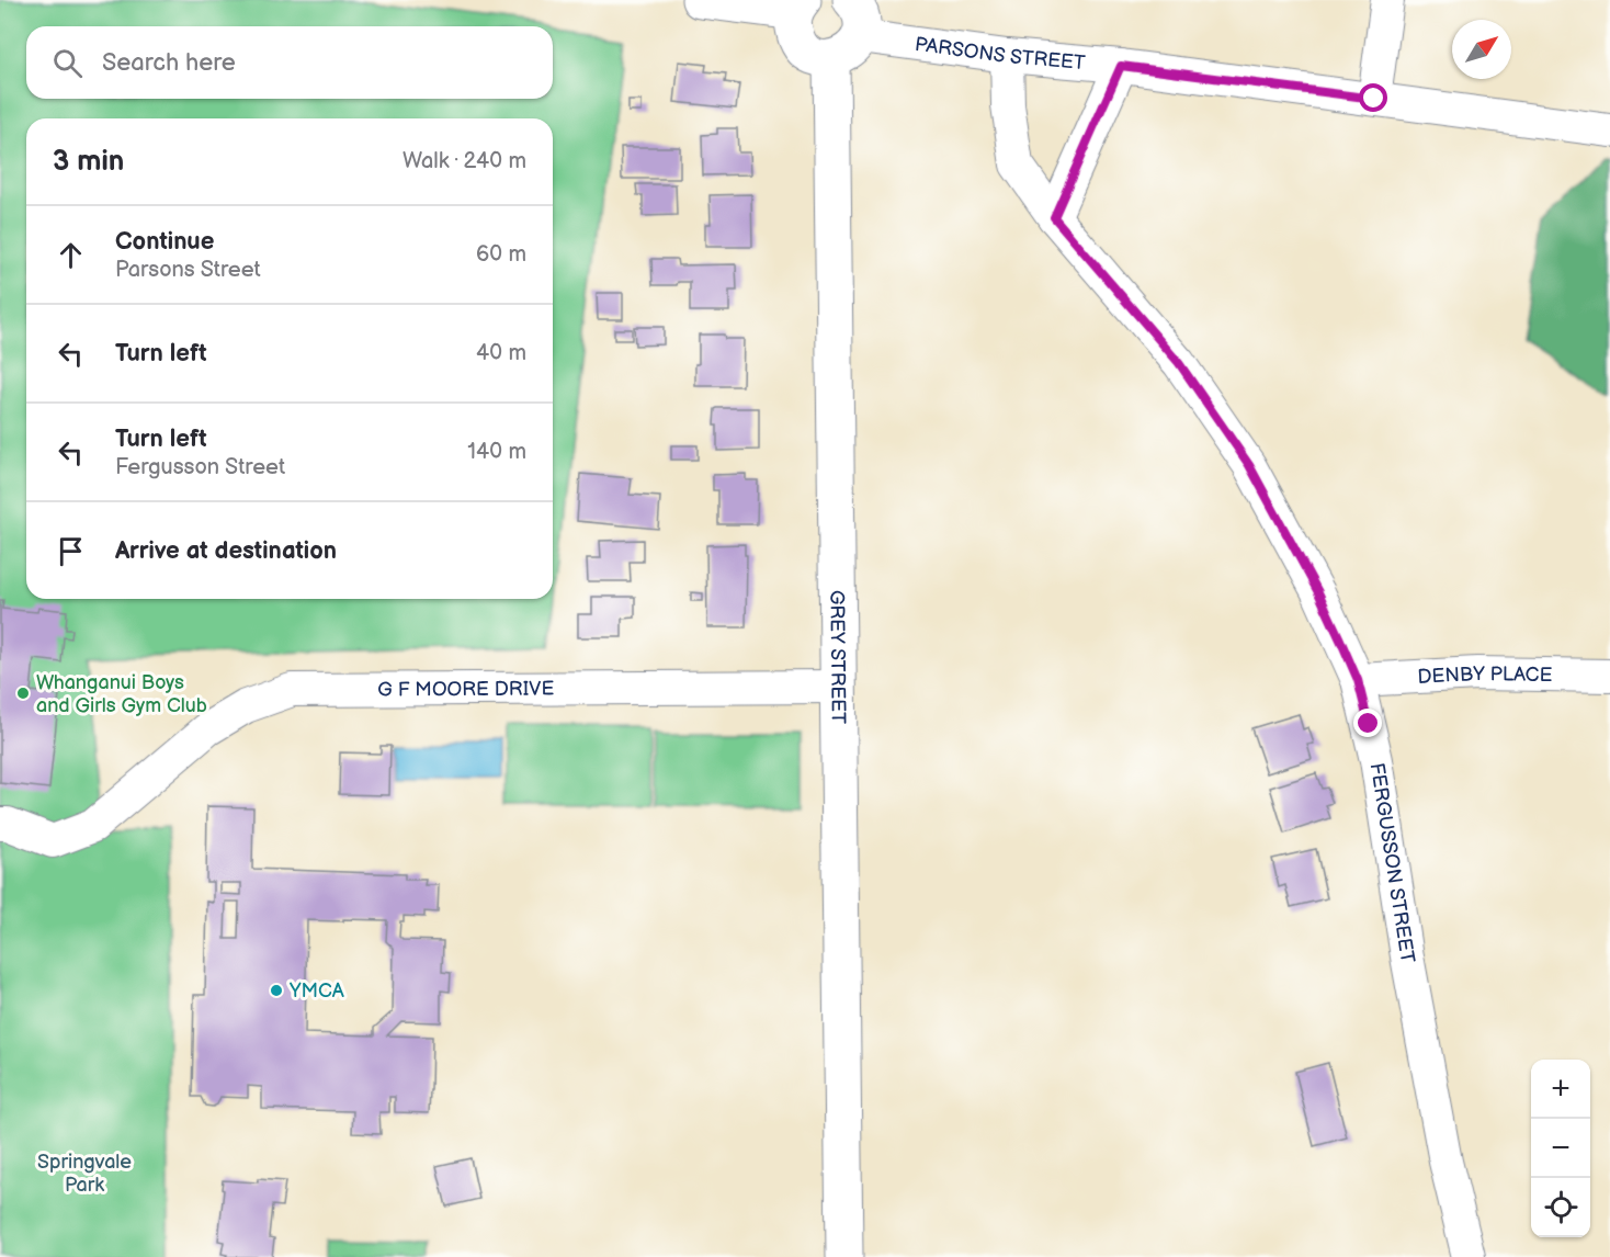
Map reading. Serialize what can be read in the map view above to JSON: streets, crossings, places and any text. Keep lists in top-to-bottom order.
{
  "streets": {
    "main road": ["GREY STREET"],
    "street": [
      "PARSONS STREET",
      "DENBY PLACE",
      "G F MOORE DRIVE",
      "FERGUSSON STREET"
    ]
  },
  "crossings": [
    ["PARSONS STREET", "FERGUSSON STREET"],
    ["GREY STREET", "G F MOORE DRIVE"],
    ["DENBY PLACE", "FERGUSSON STREET"]
  ],
  "parks": ["Springvale Park"],
  "places": ["Whanganui Boys and Girls Gym Club", "YMCA"],
  "north": "top right",
  "page": {
    "search": "Search here",
    "heading": ["3 min", "Walk · 240 m"],
    "list": [
      ["Continue", "Parsons Street", "60 m"],
      ["Turn left", "40 m"],
      ["Turn left", "Fergusson Street", "140 m"],
      "Arrive at destination"
    ],
    "map_buttons": ["+", "−"]
  }
}
